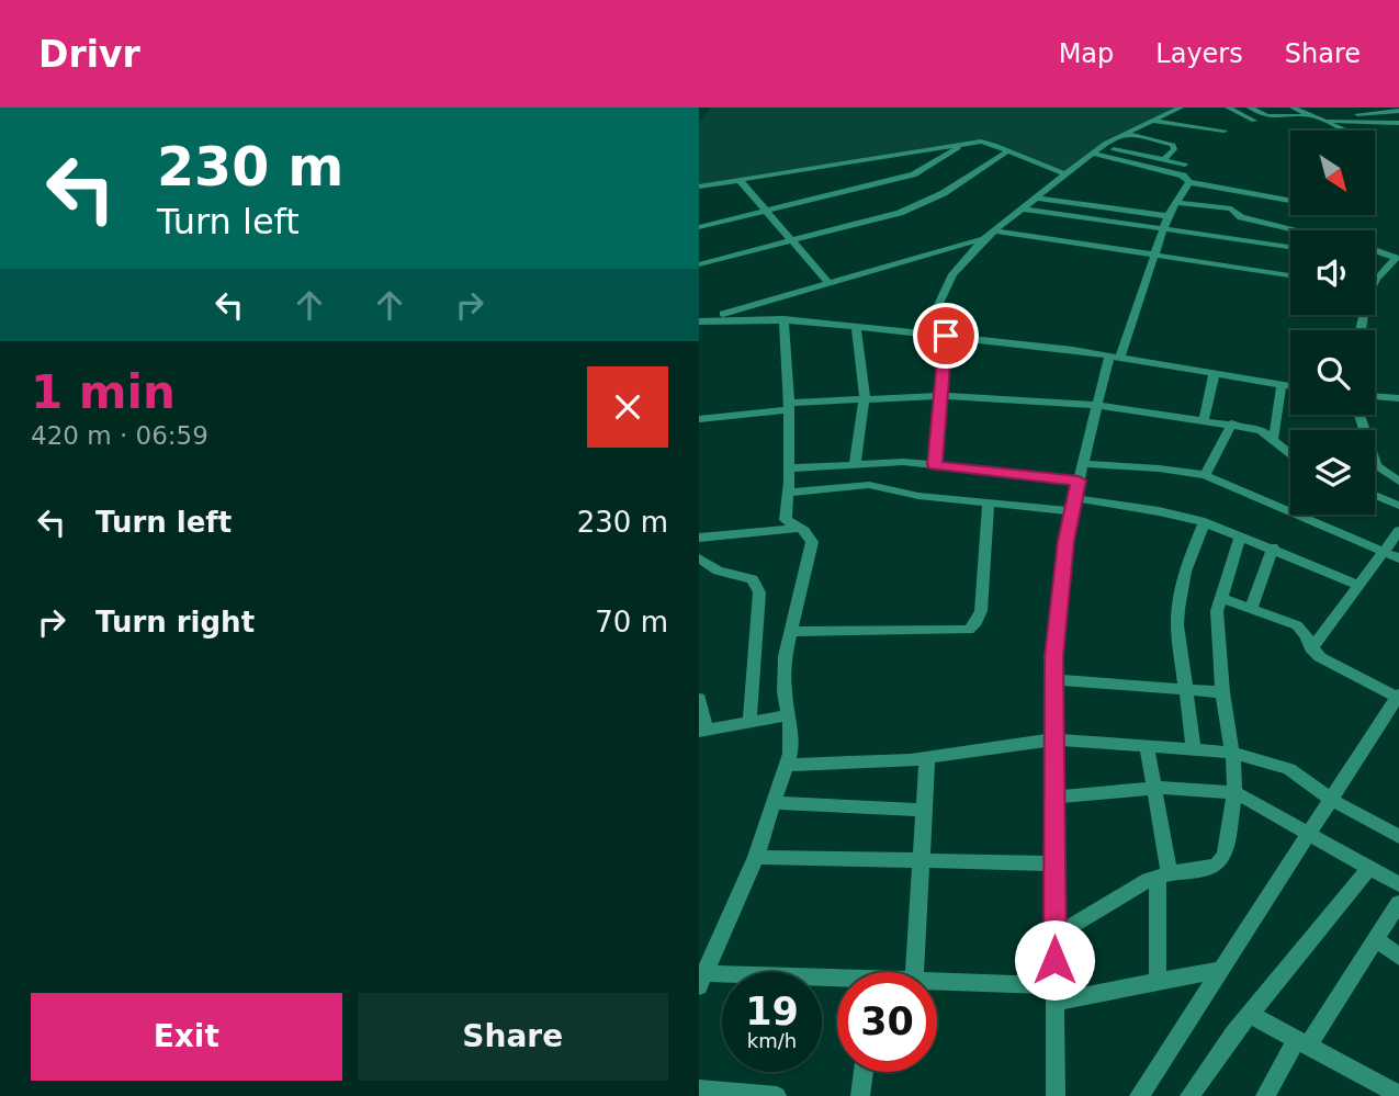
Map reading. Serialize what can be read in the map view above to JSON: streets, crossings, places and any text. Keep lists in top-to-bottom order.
{
  "north": "bottom right",
  "page": {
    "header": "Drivr",
    "nav": ["Map", "Layers", "Share"],
    "turn": ["230 m", "Turn left"],
    "heading": ["1 min", "420 m · 06:59"],
    "list": [
      {
        "name": "Turn left",
        "value": "230 m"
      },
      {
        "name": "Turn right",
        "value": "70 m"
      }
    ],
    "speed": "19 km/h",
    "limit": "30",
    "buttons": ["Exit", "Share"]
  }
}
